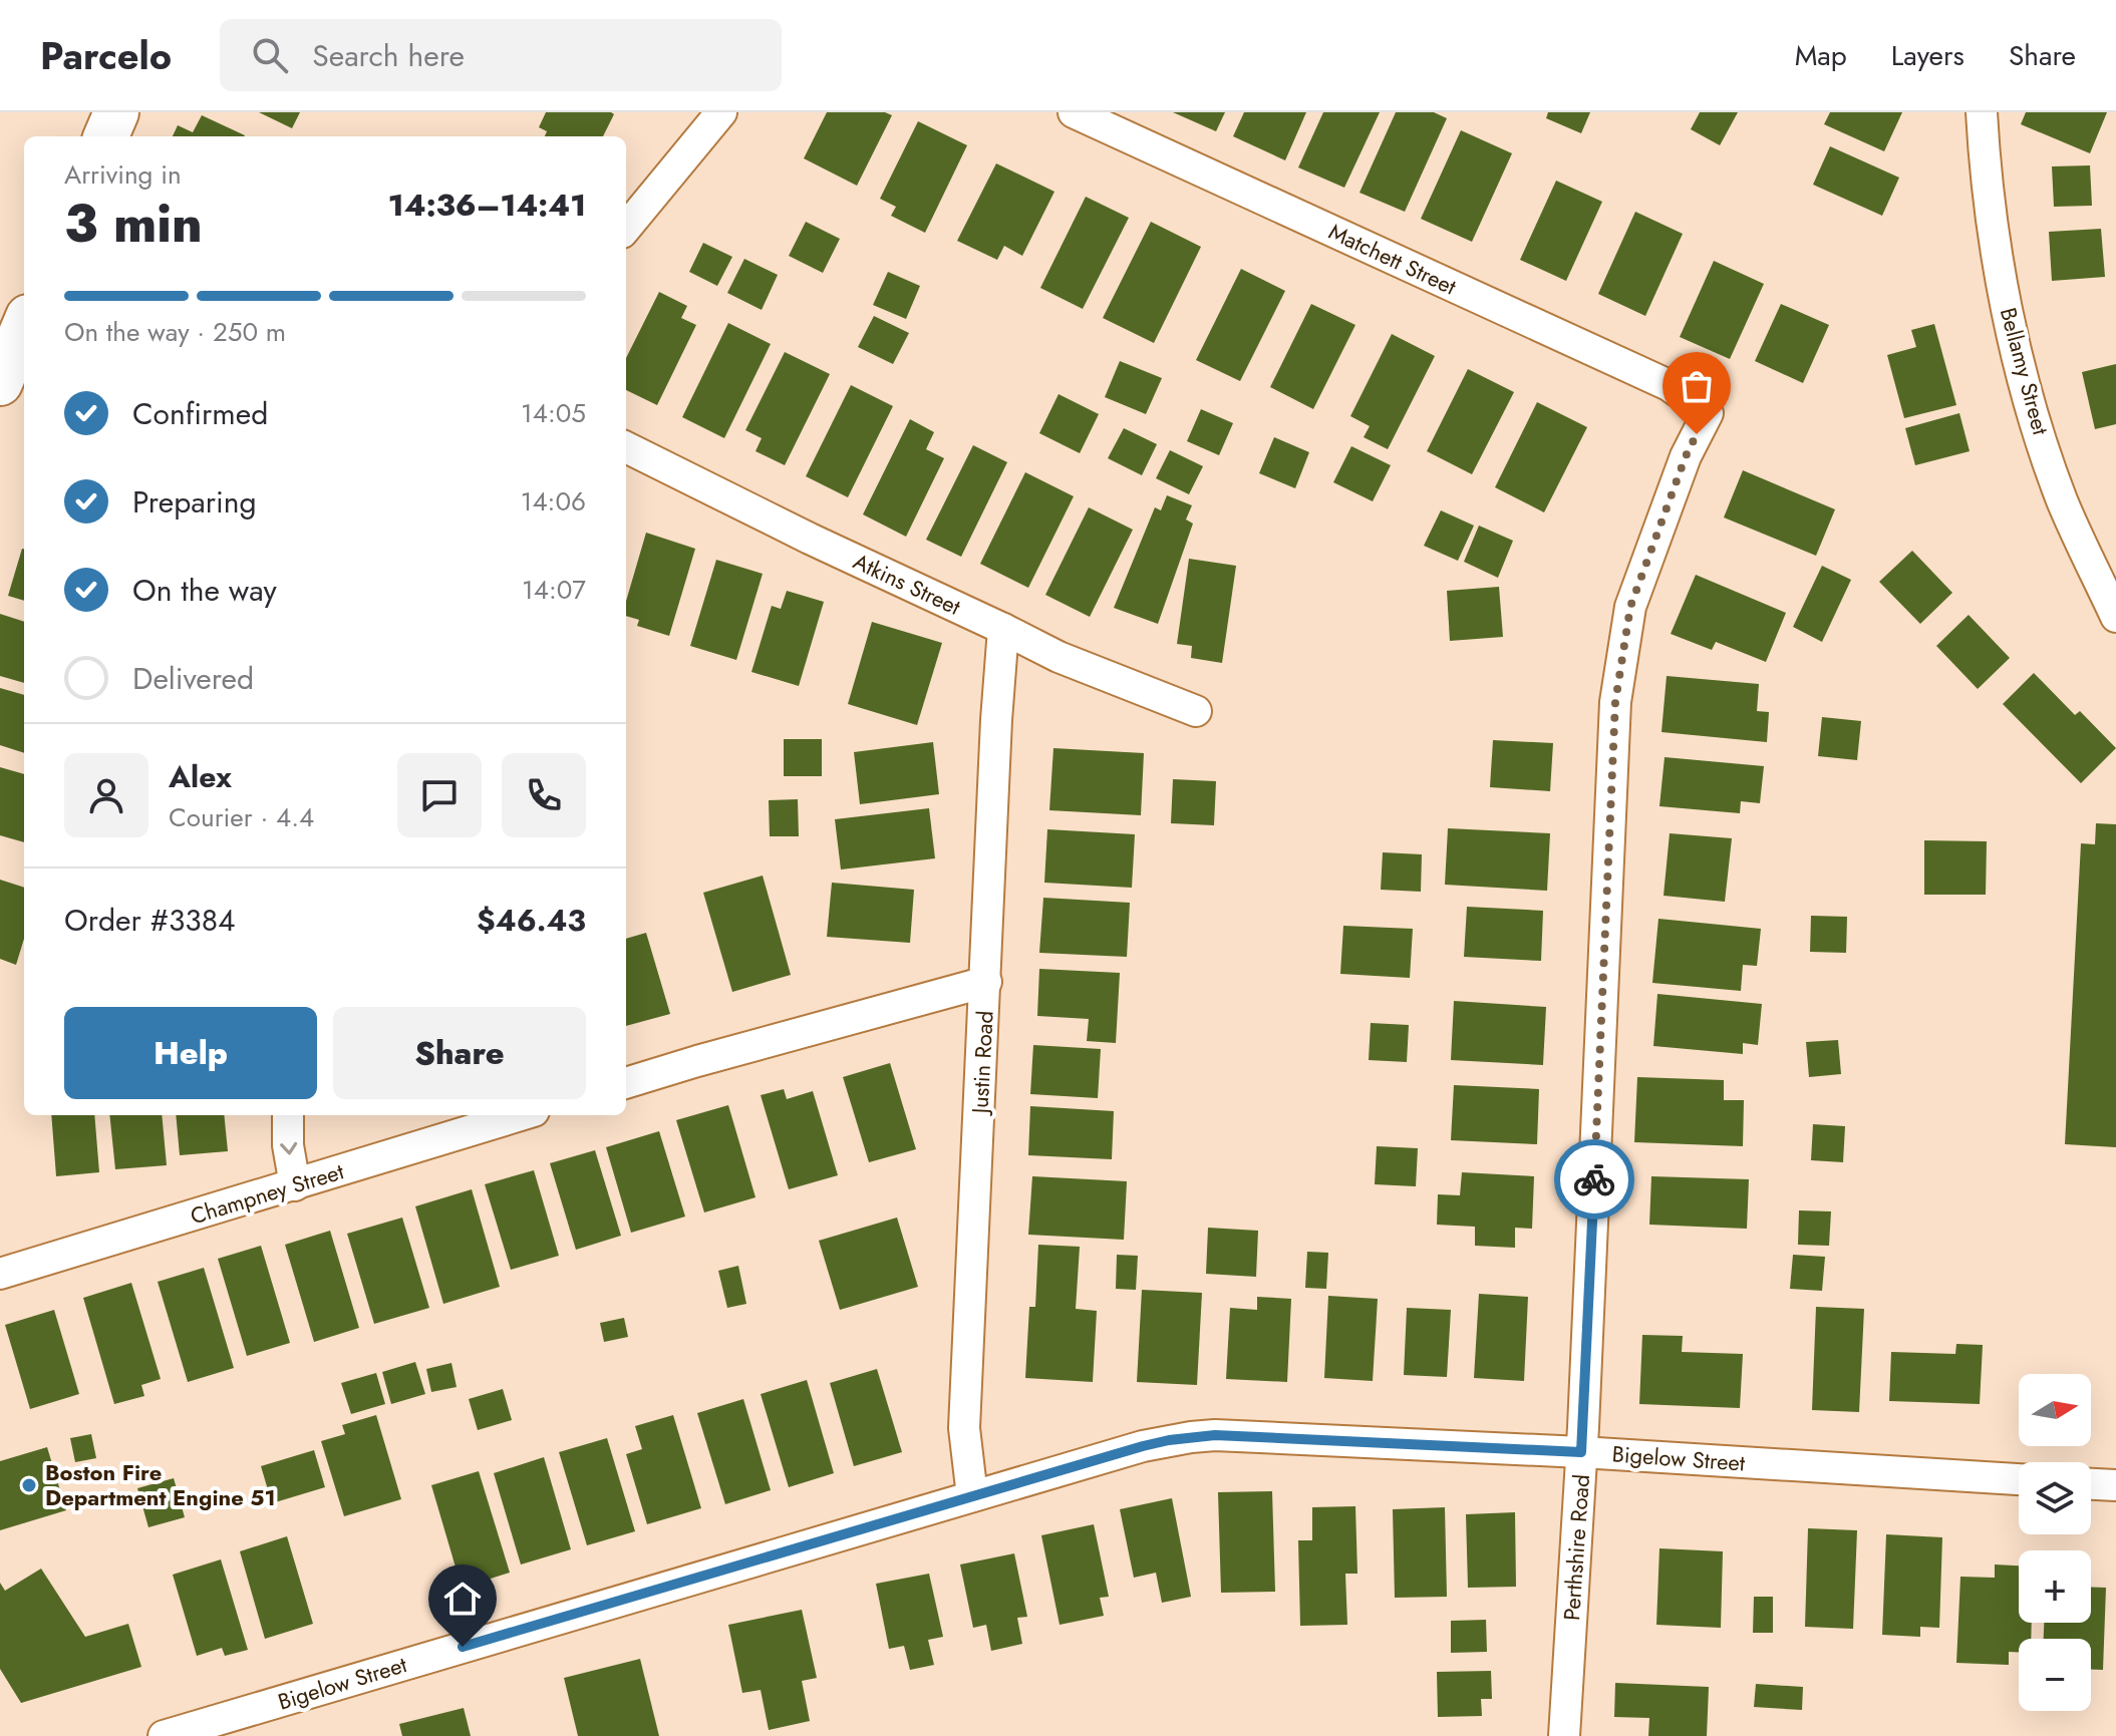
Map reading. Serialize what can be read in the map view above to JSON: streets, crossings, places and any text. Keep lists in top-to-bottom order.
{
  "streets": {
    "street": [
      "Matchett Street",
      "Bellamy Street",
      "Atkins Street",
      "Justin Road",
      "Champney Street",
      "Bigelow Street",
      "Perthshire Road"
    ]
  },
  "crossings": [
    ["Matchett Street", "Perthshire Road"],
    ["Atkins Street", "Justin Road"],
    ["Justin Road", "Bigelow Street"],
    ["Bigelow Street", "Perthshire Road"]
  ],
  "places": ["Boston Fire Department Engine 51"],
  "north": "right",
  "page": {
    "header": "Parcelo",
    "search": "Search here",
    "nav": ["Map", "Layers", "Share"],
    "heading": ["3 min", "Arriving in", "14:36–14:41"],
    "panel": [
      "Alex",
      "Courier · 4.4",
      "Order #3384",
      "$46.43"
    ],
    "bar": "On the way · 250 m",
    "list": [
      ["Confirmed", "14:05"],
      ["Preparing", "14:06"],
      ["On the way", "14:07"],
      "Delivered"
    ],
    "buttons": ["Help", "Share"],
    "map_buttons": ["+", "−"]
  }
}
